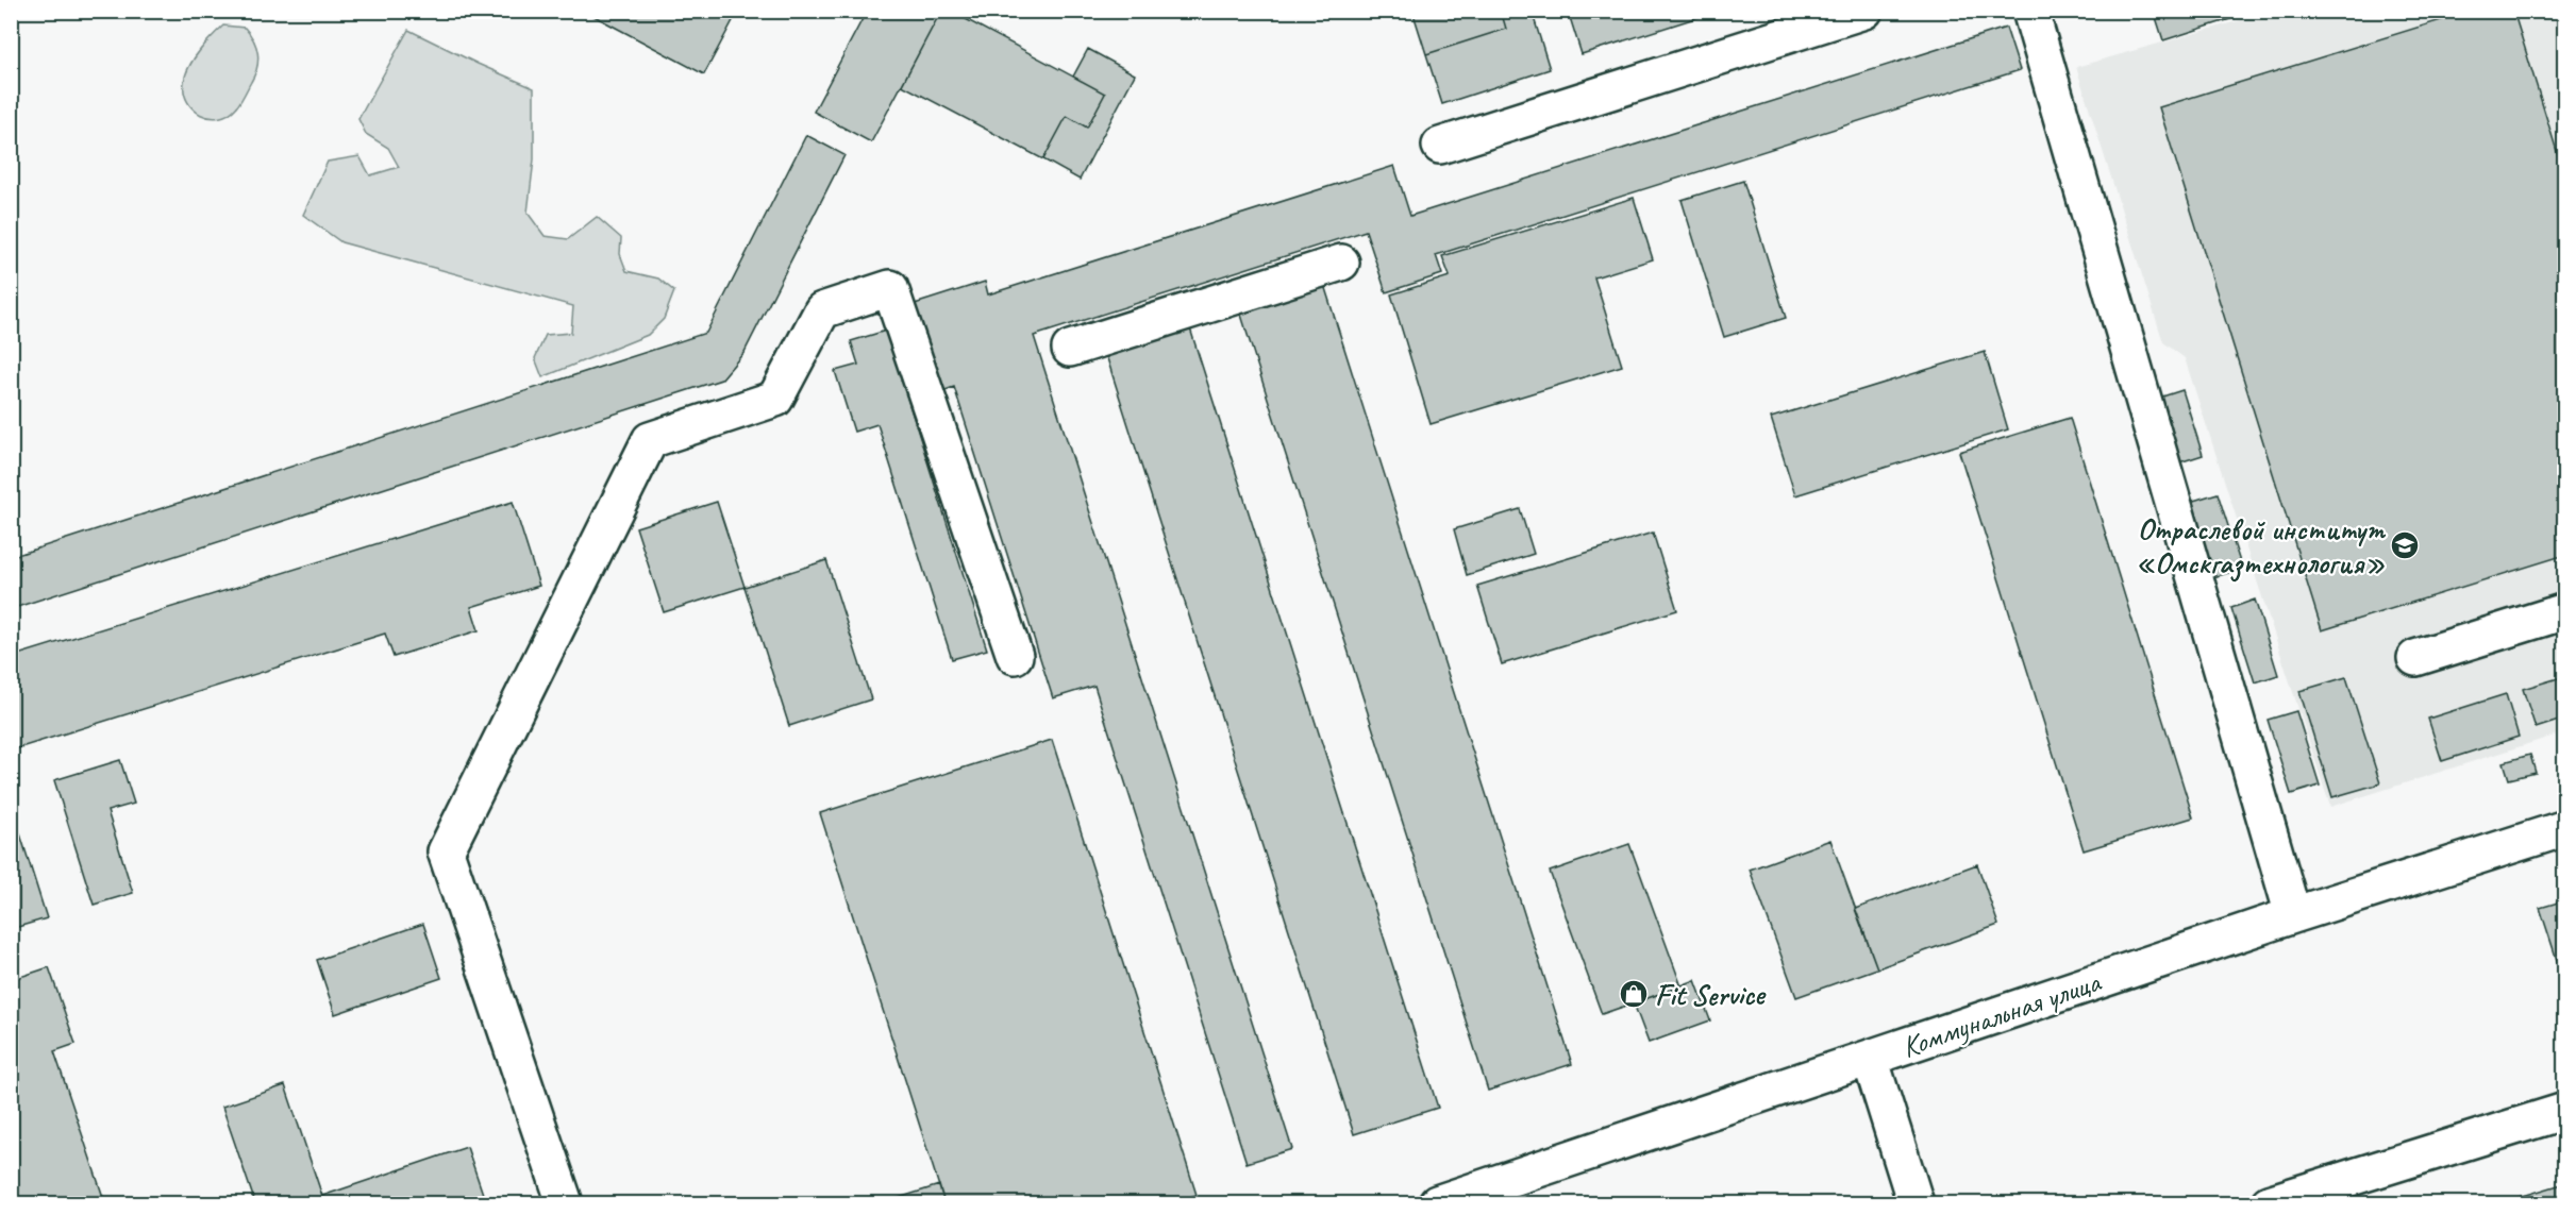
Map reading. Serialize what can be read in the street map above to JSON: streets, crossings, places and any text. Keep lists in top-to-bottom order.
{
  "streets": {
    "street": ["Коммунальная улица"]
  },
  "places": {
    "school or university": ["Отраслевой институт «Омскгазтехнология»"],
    "shop": ["Fit Service"]
  }
}
